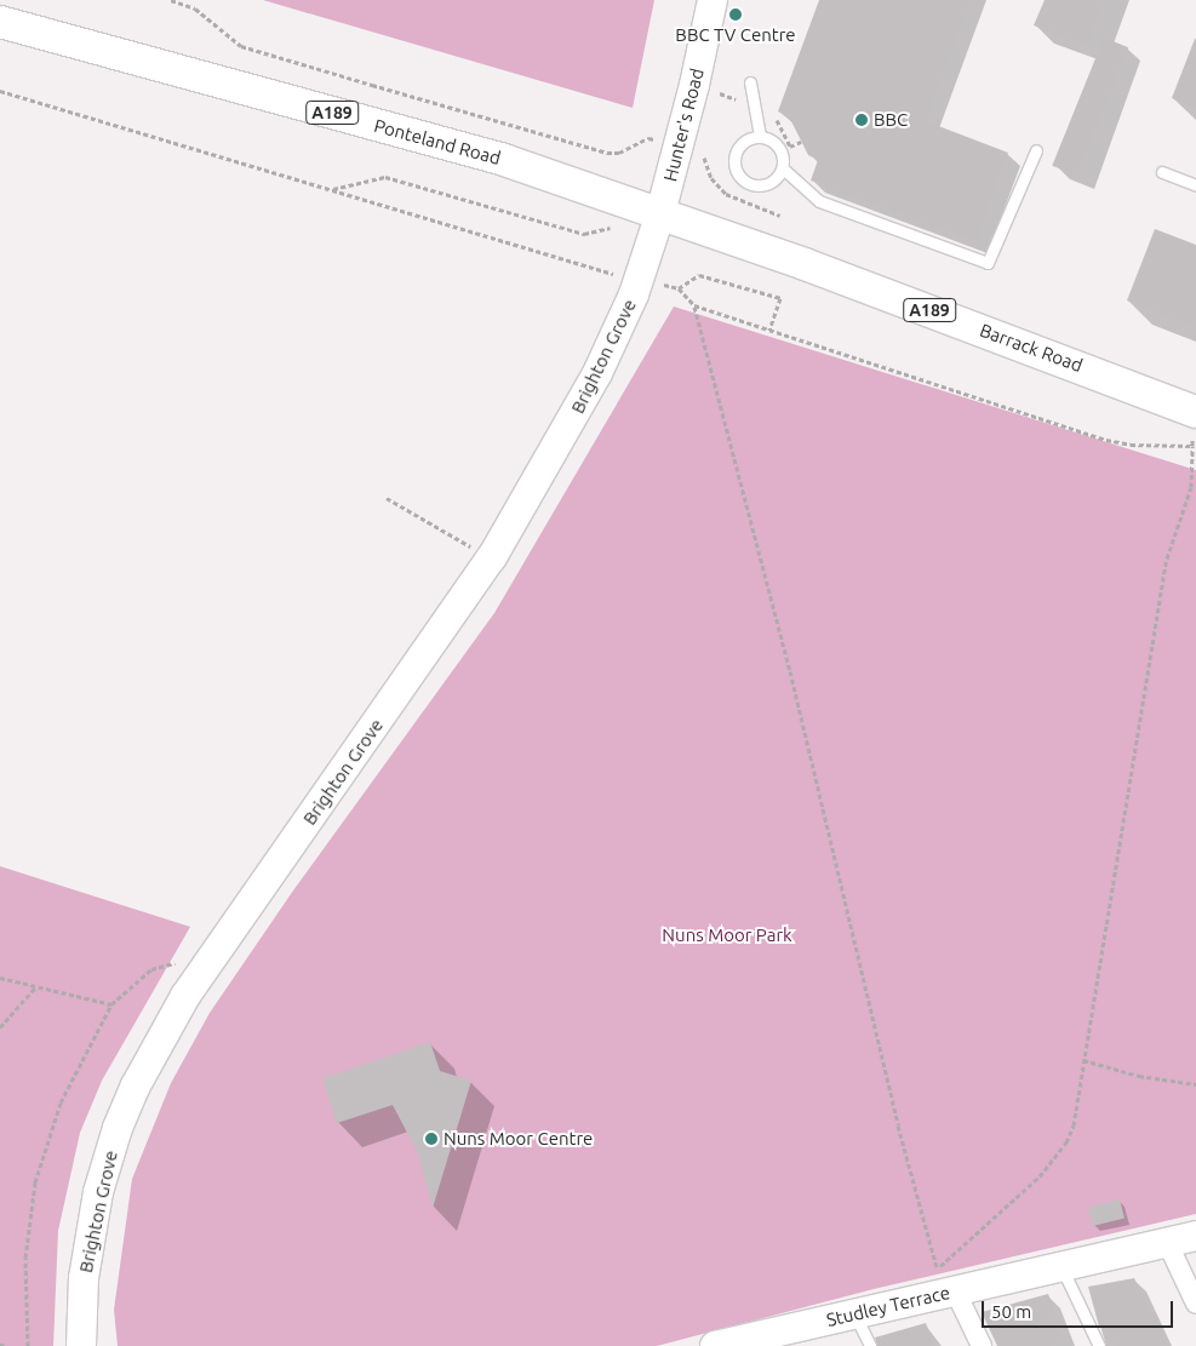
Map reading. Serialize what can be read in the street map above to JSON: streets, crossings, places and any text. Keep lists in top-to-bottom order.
{
  "streets": {
    "main road": ["A189", "Ponteland Road", "Barrack Road"],
    "street": ["Hunter's Road", "Brighton Grove", "Studley Terrace"]
  },
  "crossings": [
    ["Hunter's Road", "Ponteland Road"],
    ["Hunter's Road", "Barrack Road"],
    ["Hunter's Road", "Brighton Grove"],
    ["Ponteland Road", "Barrack Road"],
    ["Ponteland Road", "Brighton Grove"],
    ["Barrack Road", "Brighton Grove"]
  ],
  "parks": ["Nuns Moor Park"],
  "places": ["BBC TV Centre", "BBC", "Nuns Moor Centre"],
  "scale_bar": "50 m"
}
